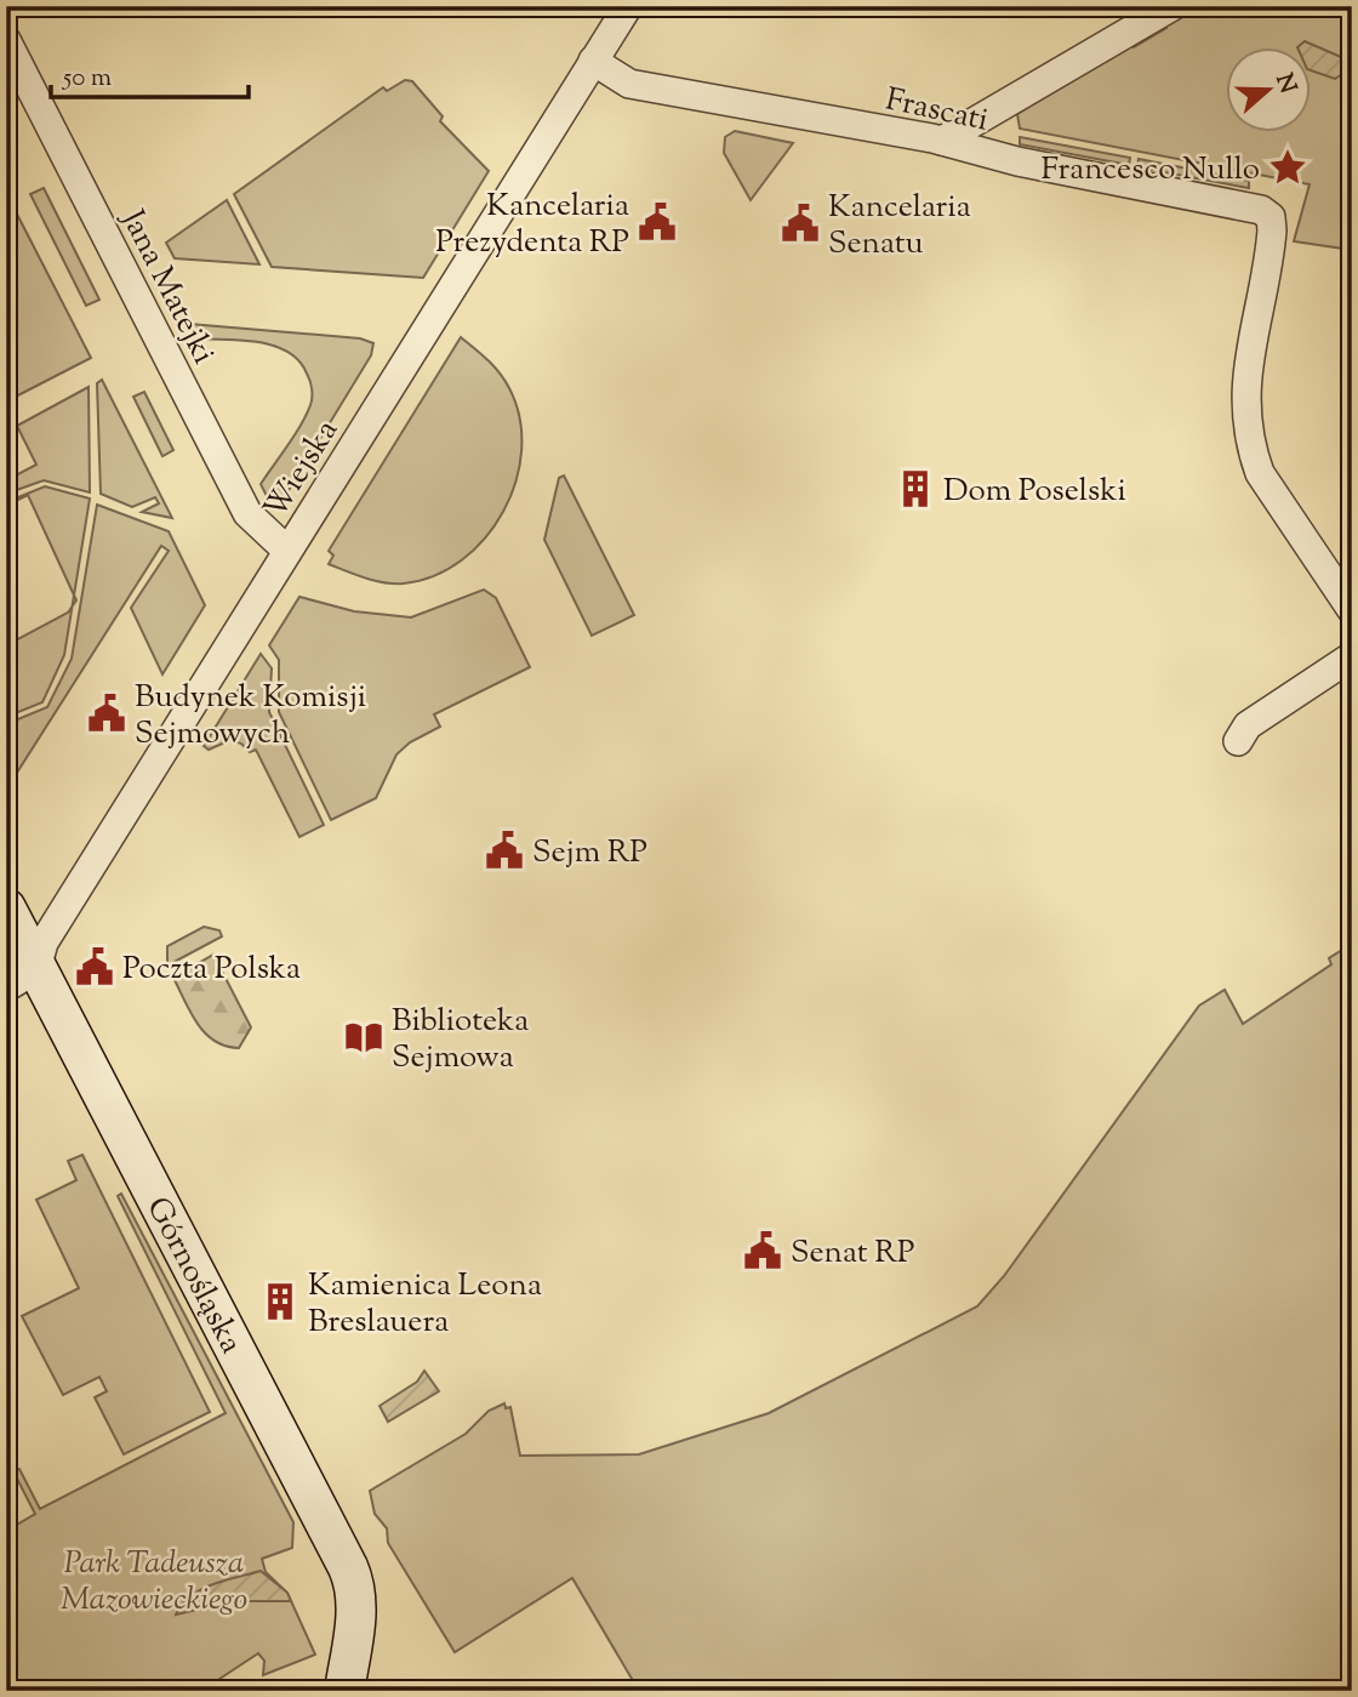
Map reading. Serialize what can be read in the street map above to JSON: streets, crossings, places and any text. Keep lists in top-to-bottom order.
{
  "streets": {
    "street": [
      "Frascati",
      "Jana Matejki",
      "Wiejska",
      "Górnośląska"
    ]
  },
  "crossings": [
    ["Frascati", "Wiejska"],
    ["Jana Matejki", "Wiejska"],
    ["Wiejska", "Górnośląska"]
  ],
  "parks": ["Park Tadeusza Mazowieckiego"],
  "places": {
    "place": ["Francesco Nullo"],
    "public building": [
      "Kancelaria Prezydenta RP",
      "Kancelaria Senatu",
      "Budynek Komisji Sejmowych",
      "Sejm RP",
      "Poczta Polska",
      "Senat RP"
    ],
    "building": ["Dom Poselski", "Kamienica Leona Breslauera"],
    "library": ["Biblioteka Sejmowa"]
  },
  "scale_bar": "50 m",
  "north": "right"
}
